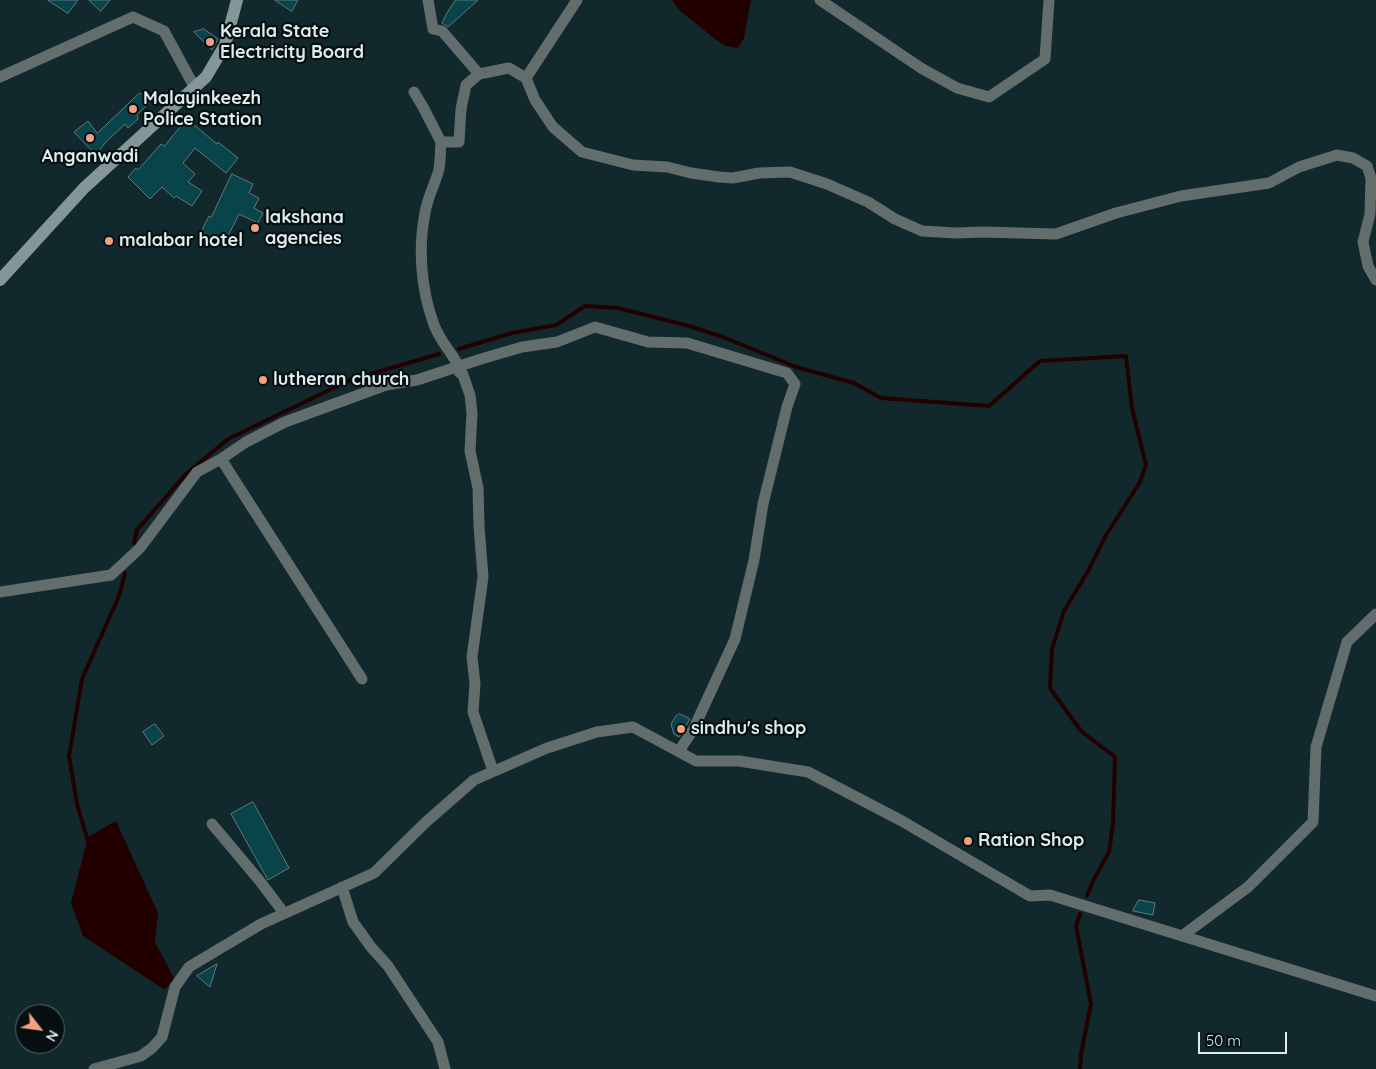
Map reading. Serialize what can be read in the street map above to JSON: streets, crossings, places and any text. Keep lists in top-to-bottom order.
{
  "places": [
    "Kerala State Electricity Board",
    "Malayinkeezh Police Station",
    "Anganwadi",
    "lakshana agencies",
    "malabar hotel",
    "lutheran church",
    "sindhu's shop",
    "Ration Shop"
  ],
  "scale_bar": "50 m",
  "north": "bottom right"
}
